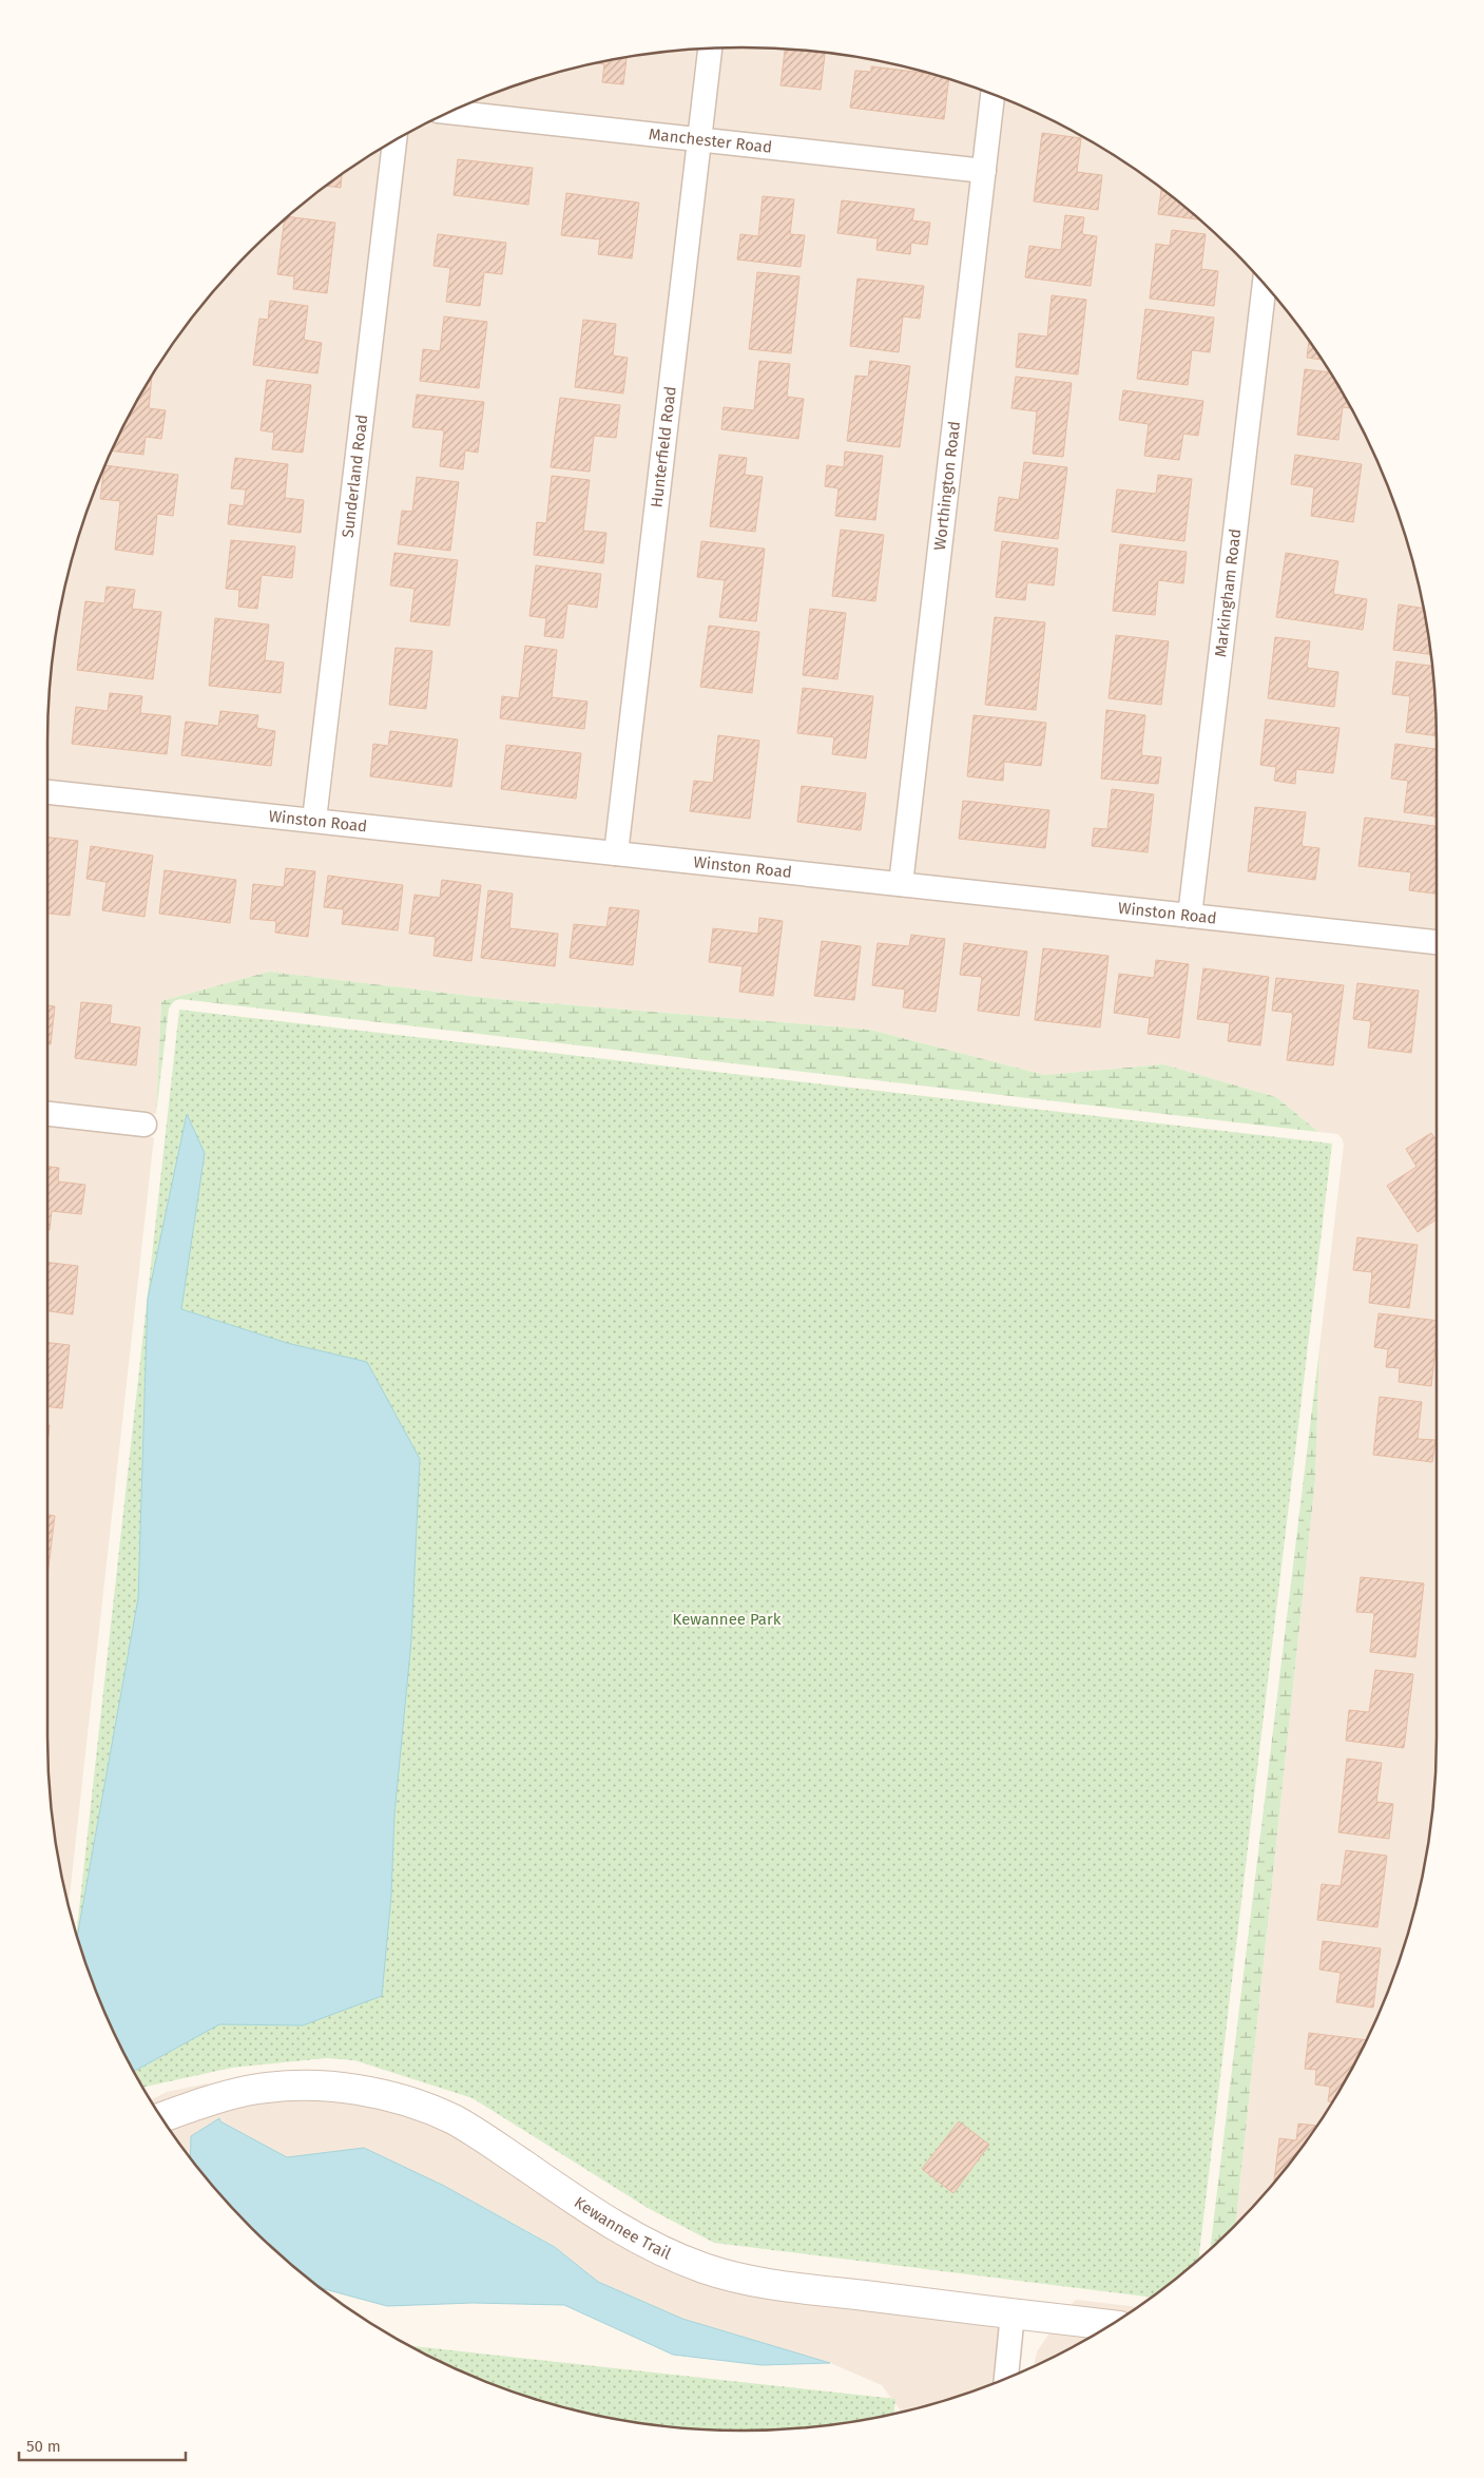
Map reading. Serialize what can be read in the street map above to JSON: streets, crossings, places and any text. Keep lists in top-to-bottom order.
{
  "streets": {
    "street": [
      "Manchester Road",
      "Hunterfield Road",
      "Sunderland Road",
      "Worthington Road",
      "Markingham Road",
      "Winston Road",
      "Kewannee Trail"
    ]
  },
  "crossings": [
    ["Manchester Road", "Hunterfield Road"],
    ["Manchester Road", "Worthington Road"],
    ["Hunterfield Road", "Winston Road"],
    ["Sunderland Road", "Winston Road"],
    ["Worthington Road", "Winston Road"],
    ["Markingham Road", "Winston Road"]
  ],
  "parks": ["Kewannee Park"],
  "scale_bar": "50 m"
}
